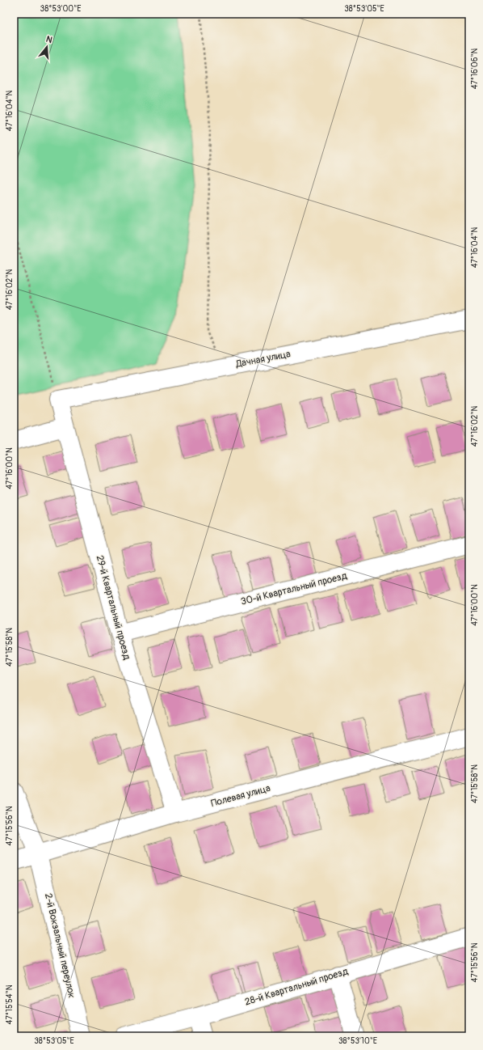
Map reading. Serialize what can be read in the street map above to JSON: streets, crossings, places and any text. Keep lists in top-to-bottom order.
{
  "streets": {
    "street": [
      "Дачная улица",
      "30-й Квартальный проезд",
      "29-й Квартальный проезд",
      "Полевая улица",
      "2-й Вокзальный переулок",
      "28-й Квартальный проезд"
    ]
  },
  "crossings": [
    ["Дачная улица", "29-й Квартальный проезд"],
    ["30-й Квартальный проезд", "29-й Квартальный проезд"],
    ["29-й Квартальный проезд", "Полевая улица"],
    ["Полевая улица", "2-й Вокзальный переулок"]
  ],
  "north": "top",
  "coordinates": [
    "38°53'00\"E",
    "38°53'05\"E",
    "47°16'06\"N",
    "47°16'04\"N",
    "47°16'02\"N",
    "47°16'00\"N",
    "47°15'58\"N",
    "47°15'56\"N",
    "47°15'54\"N",
    "38°53'10\"E"
  ]
}
